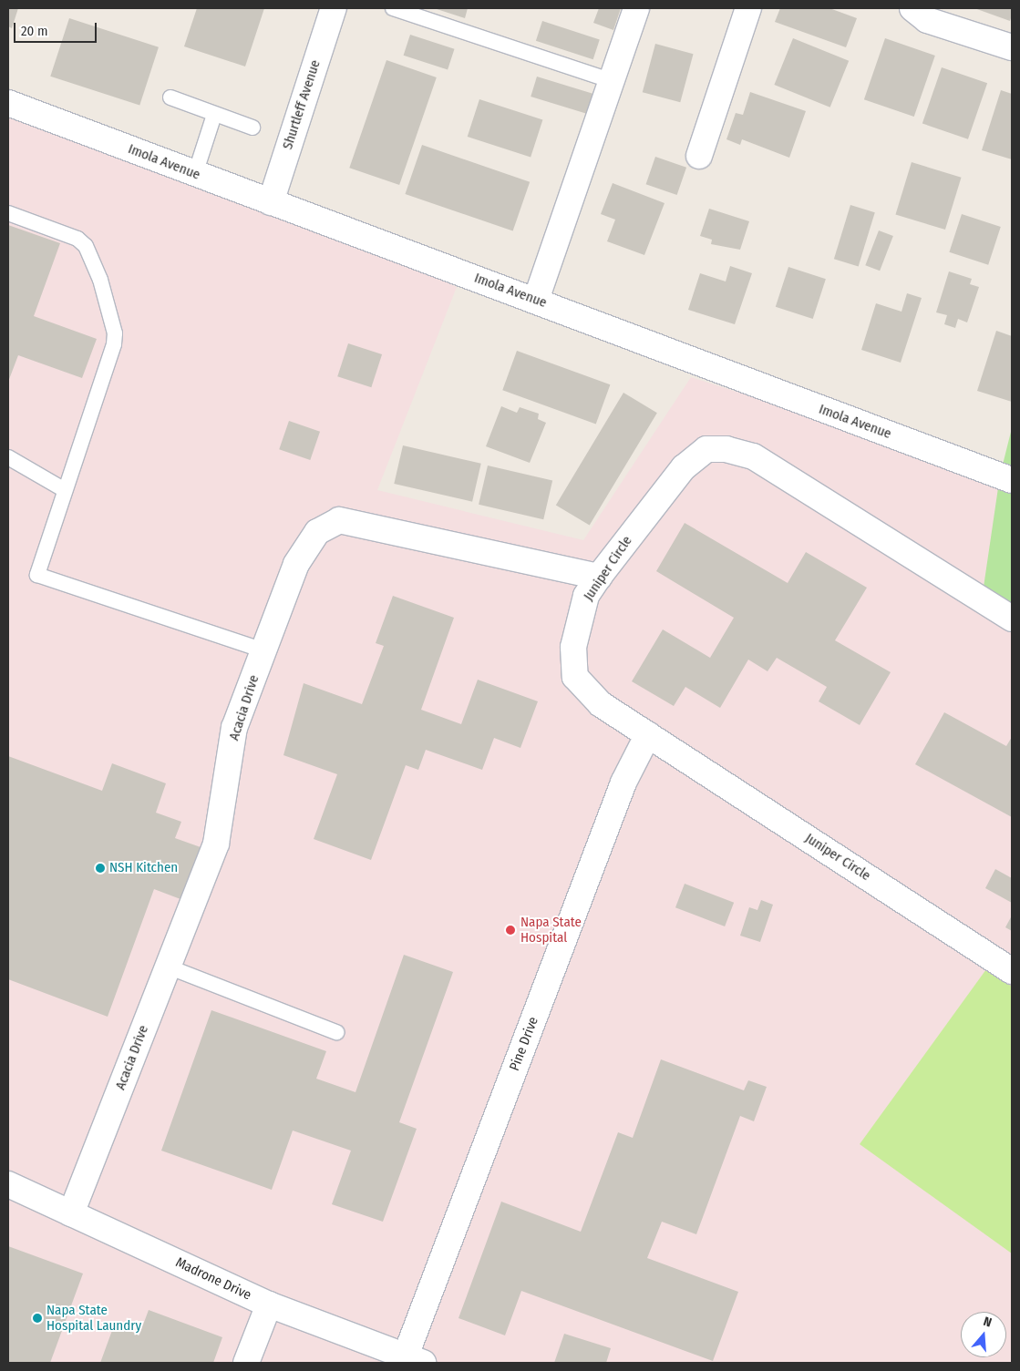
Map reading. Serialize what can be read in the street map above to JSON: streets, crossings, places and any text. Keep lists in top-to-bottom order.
{
  "streets": {
    "street": [
      "Shurtleff Avenue",
      "Imola Avenue",
      "Juniper Circle",
      "Acacia Drive",
      "Pine Drive",
      "Madrone Drive"
    ]
  },
  "crossings": [
    ["Shurtleff Avenue", "Imola Avenue"],
    ["Juniper Circle", "Acacia Drive"],
    ["Juniper Circle", "Pine Drive"],
    ["Acacia Drive", "Madrone Drive"],
    ["Pine Drive", "Madrone Drive"]
  ],
  "places": ["NSH Kitchen", "Napa State Hospital", "Napa State Hospital Laundry"],
  "scale_bar": "20 m",
  "north": "top"
}
